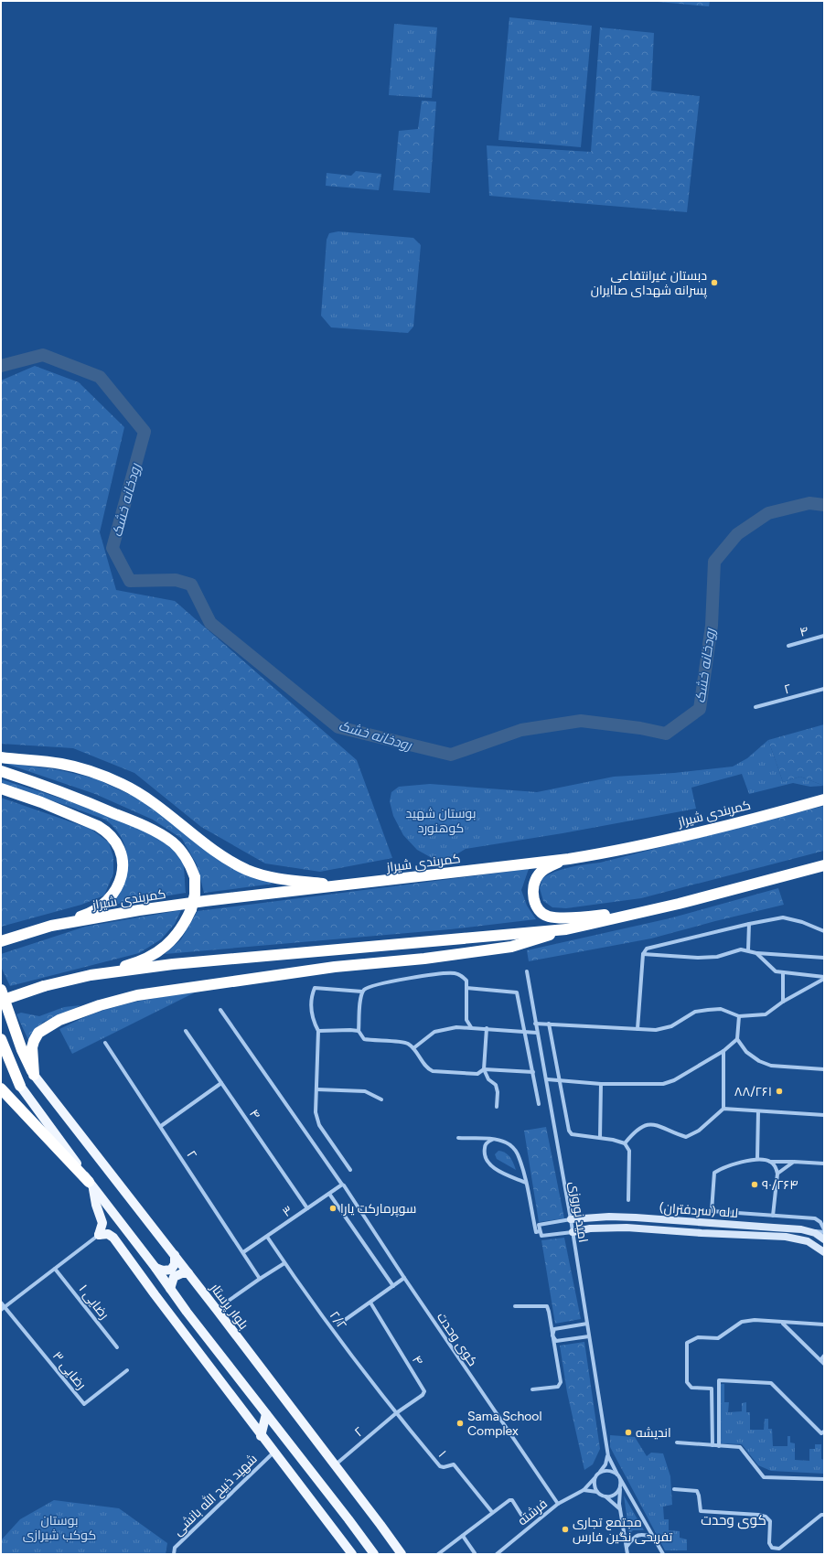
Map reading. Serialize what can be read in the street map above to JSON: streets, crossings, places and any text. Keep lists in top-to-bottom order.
{
  "streets": {
    "highway": ["کمربندی شیراز"],
    "main road": ["بلوار پرستار"],
    "street": [
      "۴",
      "۲",
      "لاله (سردفتران)",
      "۳",
      "امید نوروزی",
      "رضایی ۱",
      "۲/۲",
      "کوی وحدت",
      "رضایی ۳",
      "۱",
      "شهید ذبیح الله بانشی",
      "فرشته"
    ]
  },
  "crossings": [
    ["۴", "۲"],
    ["۴", "۳"],
    ["۲", "۳"],
    ["۲", "بلوار پرستار"],
    ["۲", "۲/۲"],
    ["۲", "۱"],
    ["لاله (سردفتران)", "امید نوروزی"],
    ["۳", "۲/۲"],
    ["۳", "کوی وحدت"],
    ["امید نوروزی", "فرشته"],
    ["۲/۲", "۱"],
    ["کوی وحدت", "فرشته"]
  ],
  "districts": ["کوی وحدت"],
  "water": ["رودخانه خشک"],
  "parks": ["بوستان شهید کوهنورد", "بوستان کوکب شیرازی"],
  "places": [
    "دبستان غیرانتفاعی پسرانه شهدای صاایران",
    "۸۸/۲۶۱",
    "۹۰/۲۶۴",
    "سوپرمارکت یارا",
    "Sama School Complex",
    "اندیشه",
    "مجتمع تجاری تفریحی نگین فارس"
  ]
}
